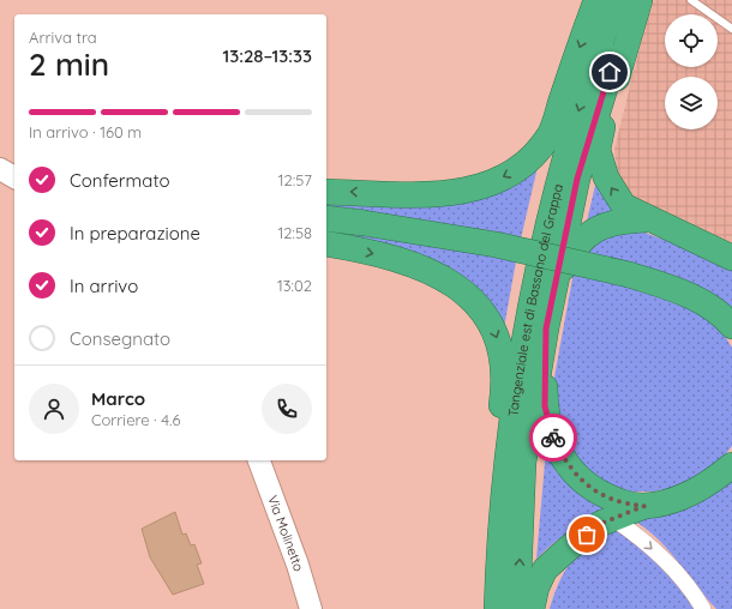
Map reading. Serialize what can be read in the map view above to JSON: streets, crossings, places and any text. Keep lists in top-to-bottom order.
{
  "streets": {
    "highway": ["Tangenziale est di Bassano del Grappa"],
    "main road": ["Via Molinetto"]
  },
  "page": {
    "heading": ["2 min", "Arriva tra", "13:28–13:33"],
    "panel": ["Marco", "Corriere · 4.6"],
    "bar": "In arrivo · 160 m",
    "list": [
      ["Confermato", "12:57"],
      ["In preparazione", "12:58"],
      ["In arrivo", "13:02"],
      "Consegnato"
    ]
  }
}
